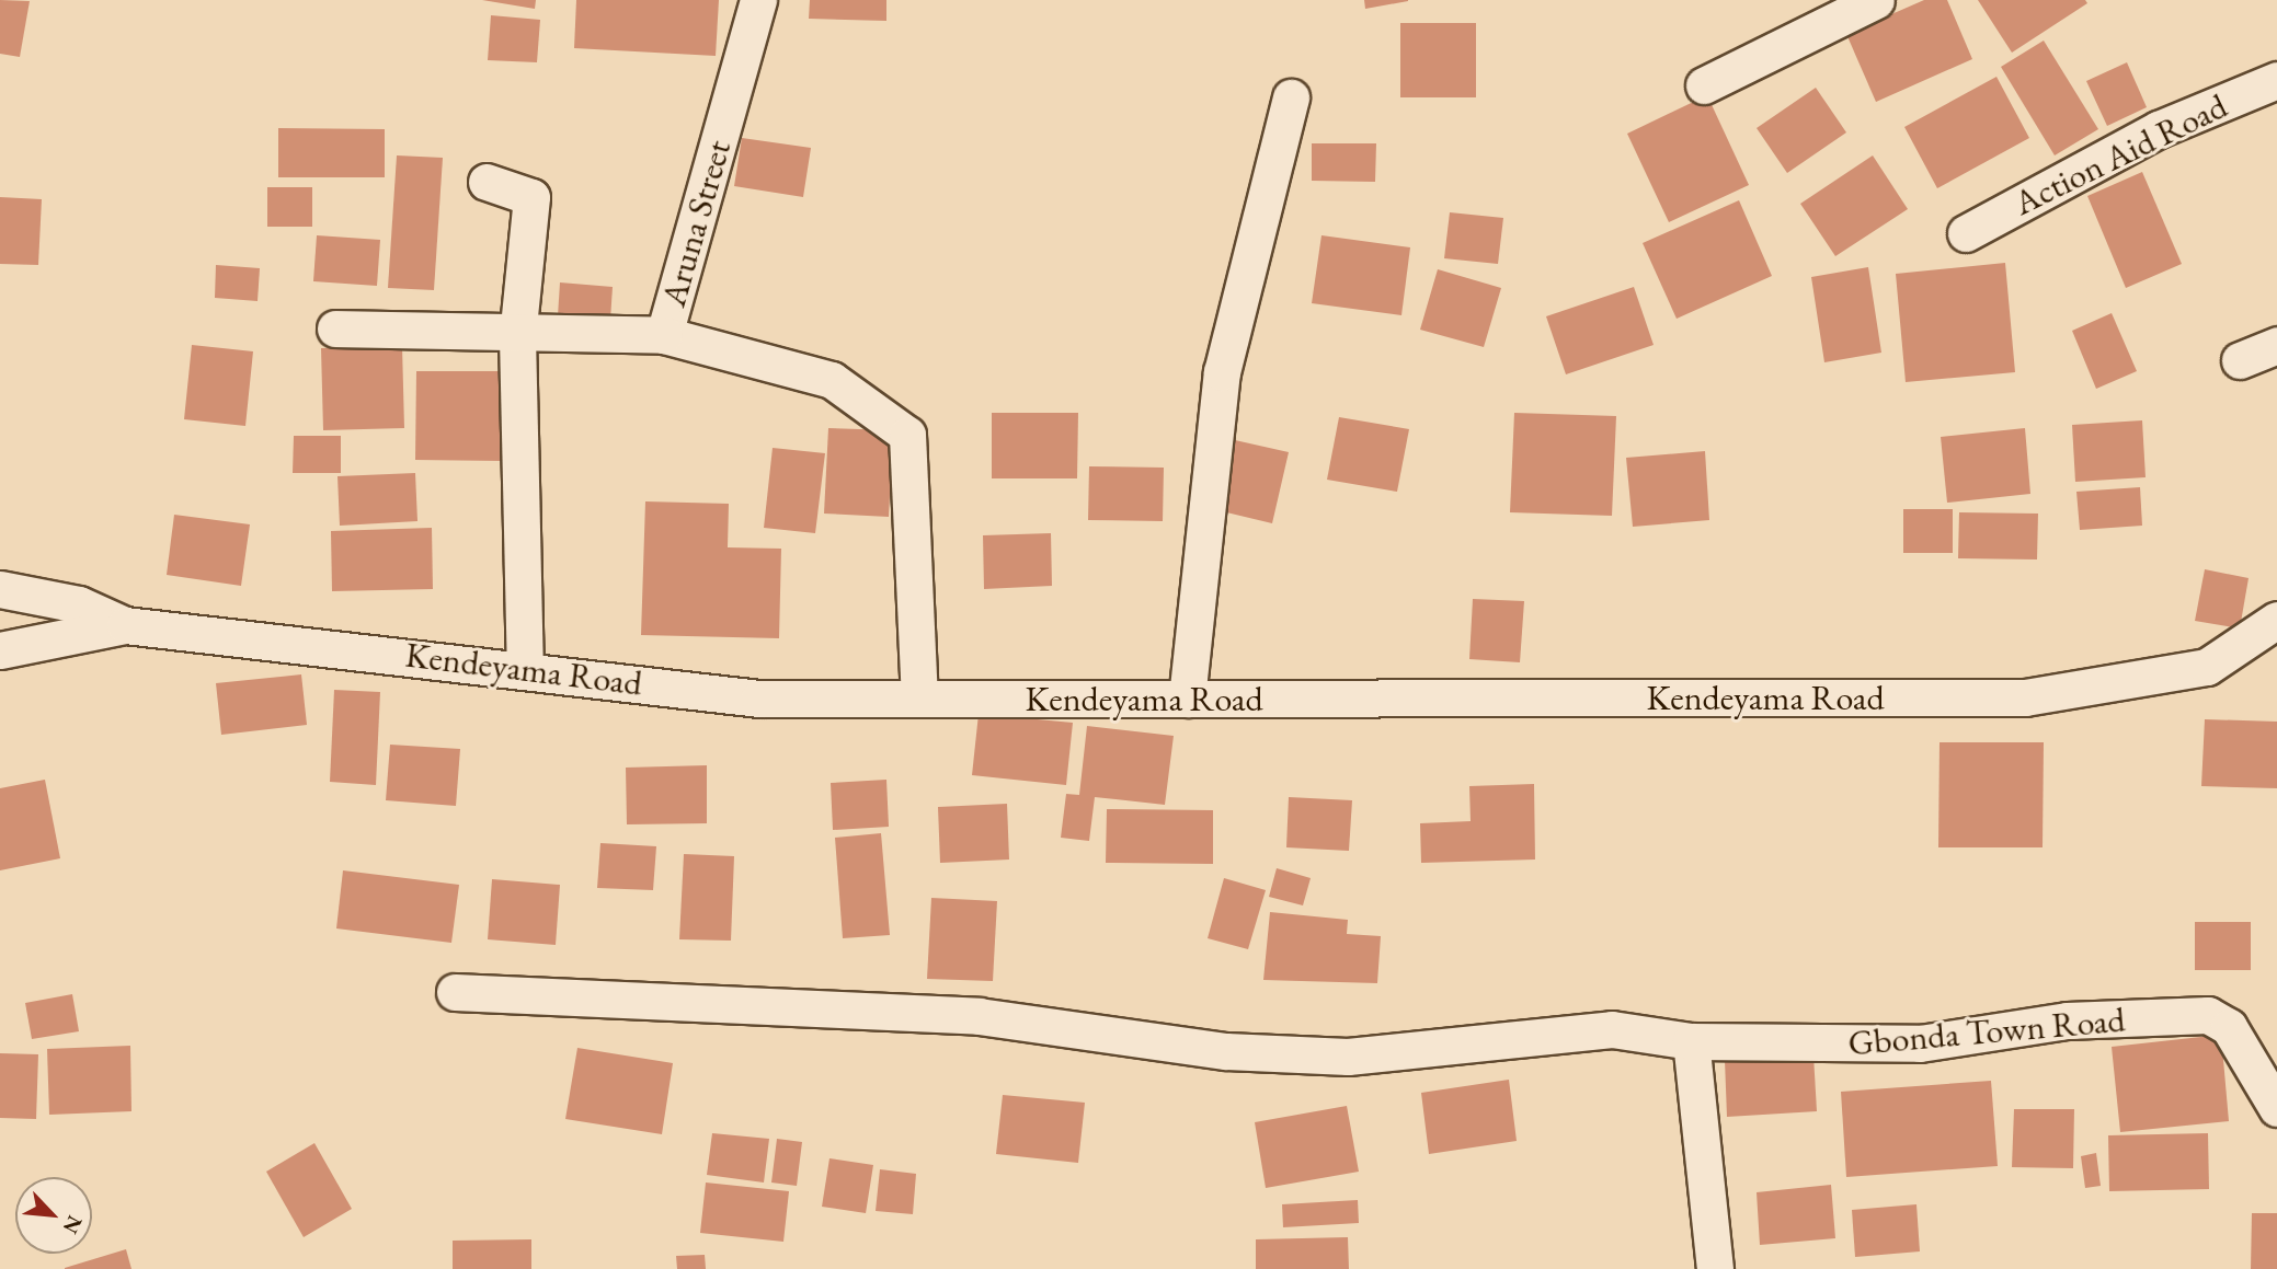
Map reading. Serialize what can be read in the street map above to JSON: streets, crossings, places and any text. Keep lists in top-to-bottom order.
{
  "streets": {
    "street": [
      "Action Aid Road",
      "Aruna Street",
      "Kendeyama Road",
      "Gbonda Town Road"
    ]
  },
  "crossings": [
    ["Aruna Street", "Kendeyama Road"]
  ],
  "north": "bottom right"
}
